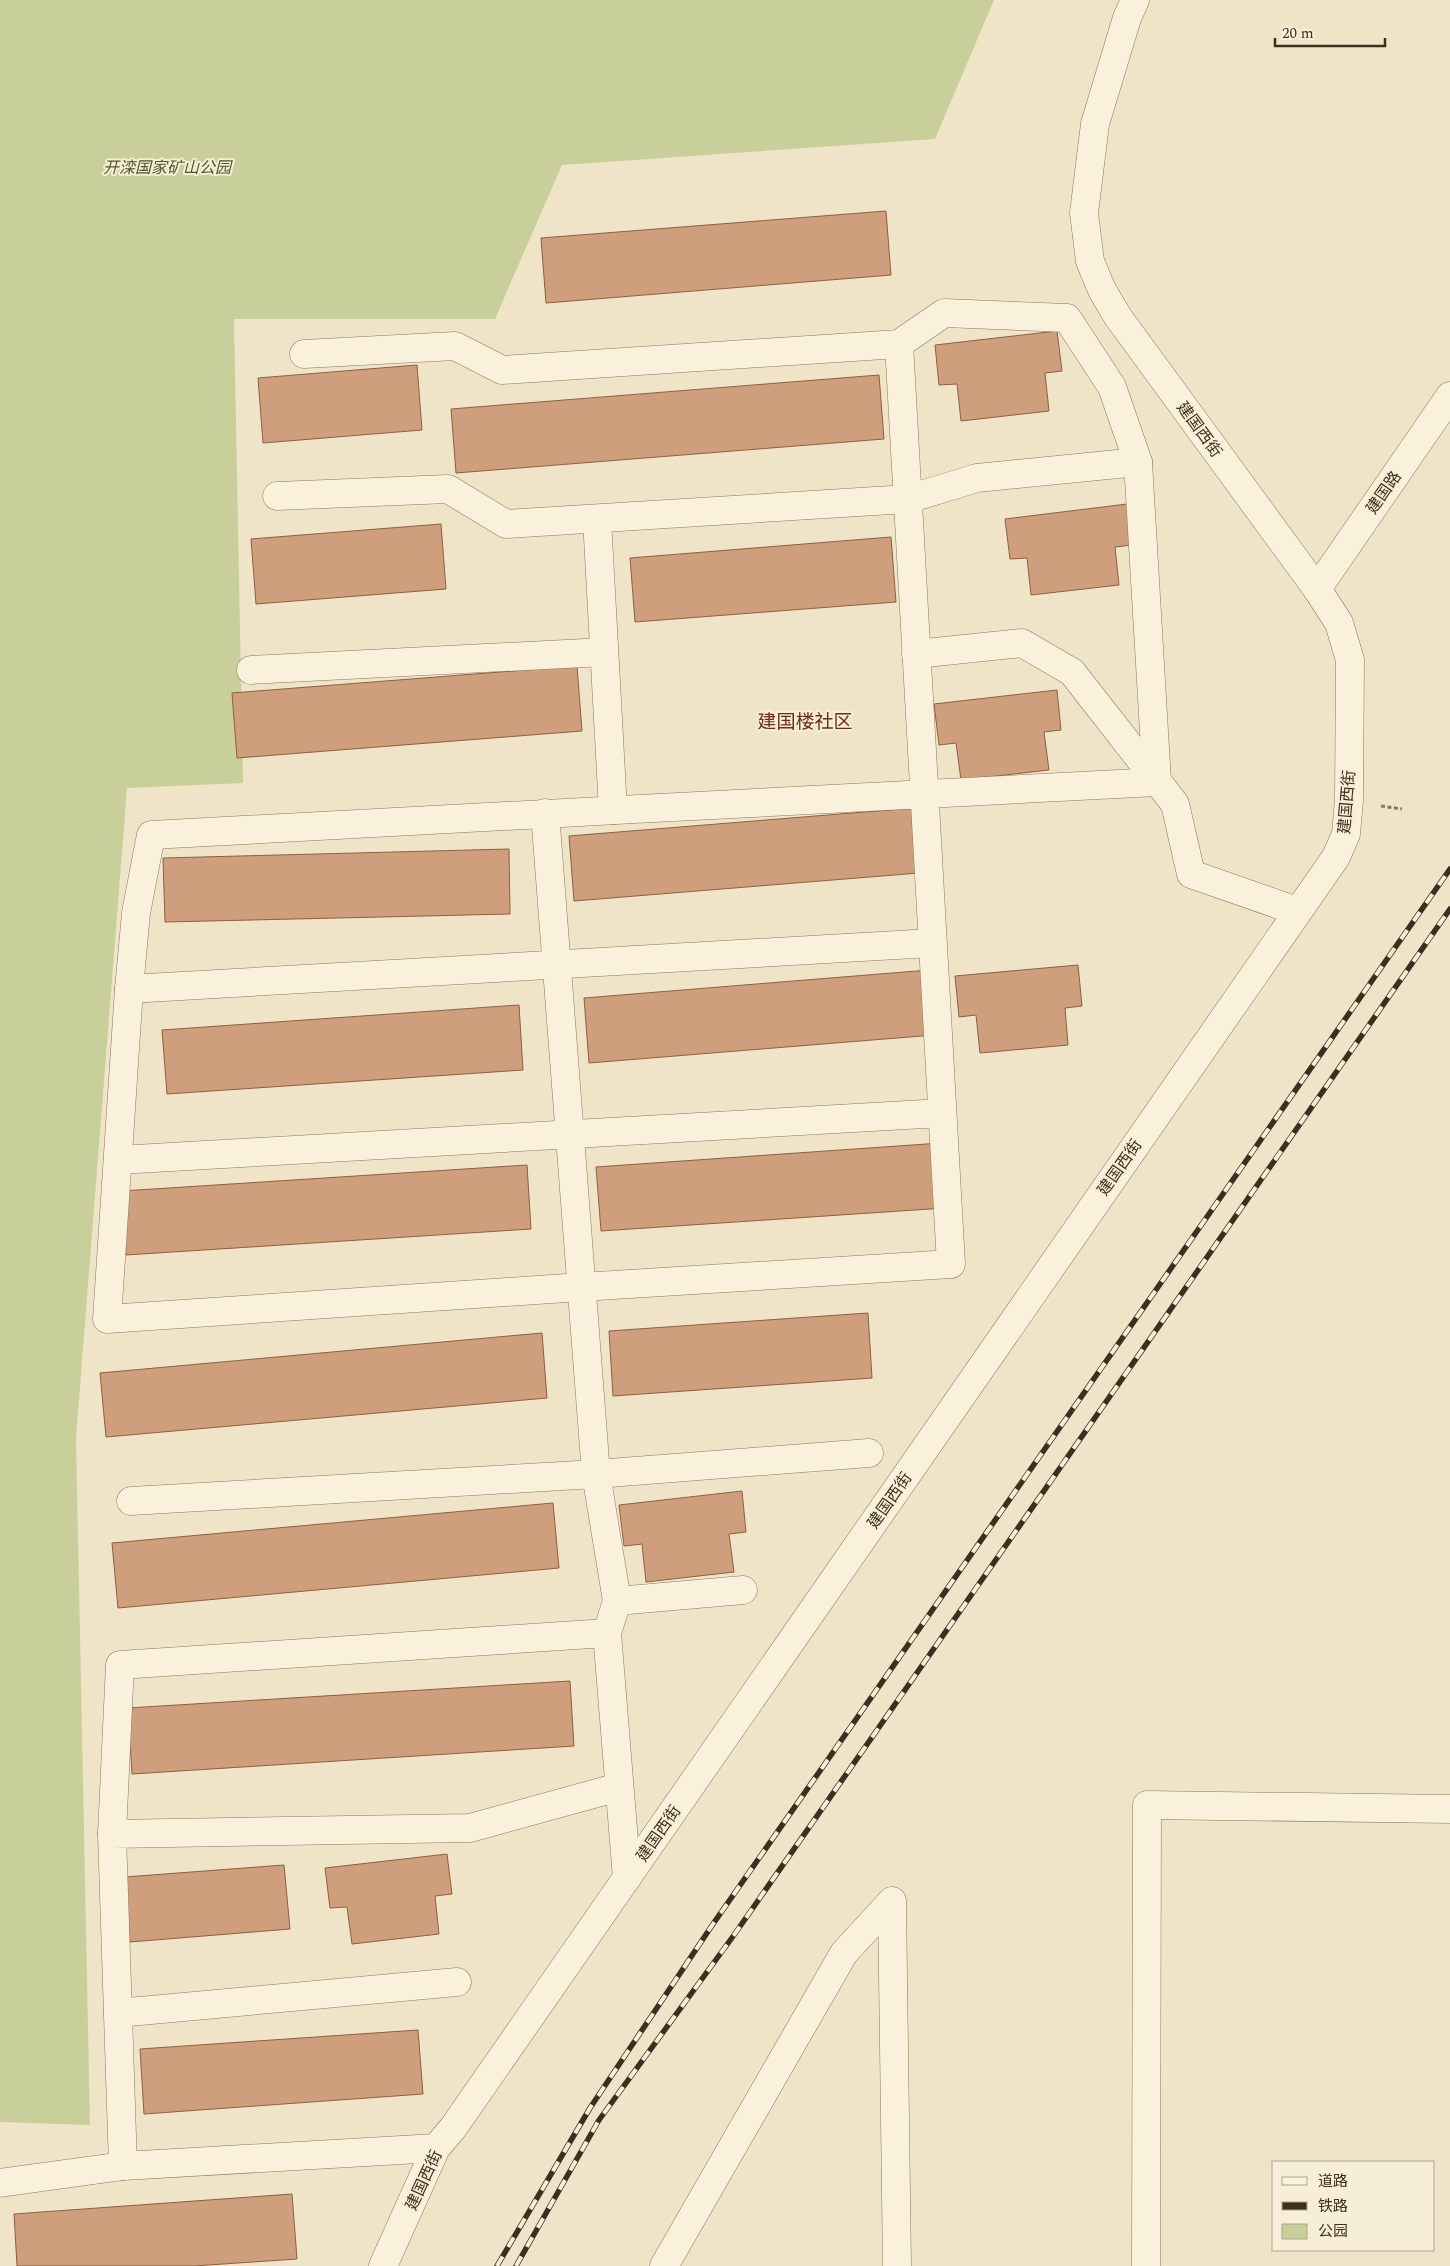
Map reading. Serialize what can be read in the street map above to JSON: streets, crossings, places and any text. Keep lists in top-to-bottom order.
{
  "streets": {
    "street": ["建国西街", "建国路"]
  },
  "crossings": [
    ["建国西街", "建国路"]
  ],
  "districts": ["建国楼社区"],
  "parks": ["开滦国家矿山公园"],
  "legend": ["道路", "铁路", "公园"],
  "scale_bar": "20 m"
}
